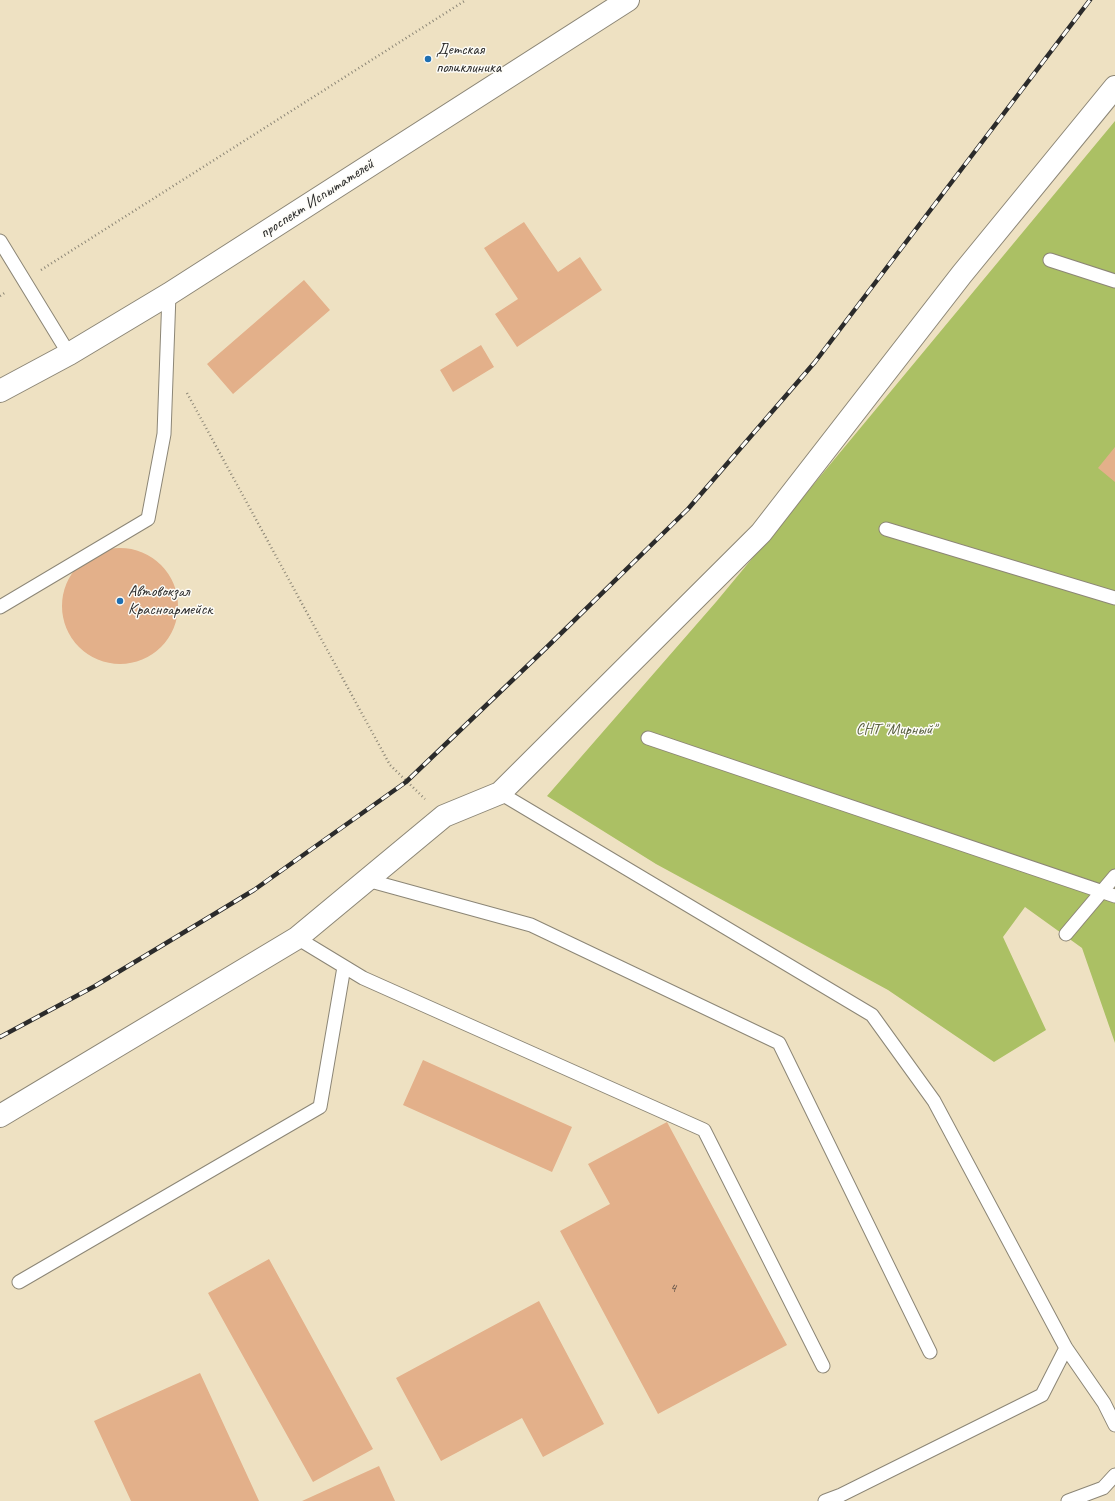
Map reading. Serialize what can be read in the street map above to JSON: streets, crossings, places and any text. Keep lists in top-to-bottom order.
{
  "streets": {
    "street": ["проспект Испытателей"]
  },
  "parks": ["СНТ \"Мирный\""],
  "places": ["Детская поликлиника", "Автовокзал Красноармейск"],
  "house_numbers": ["4"]
}
